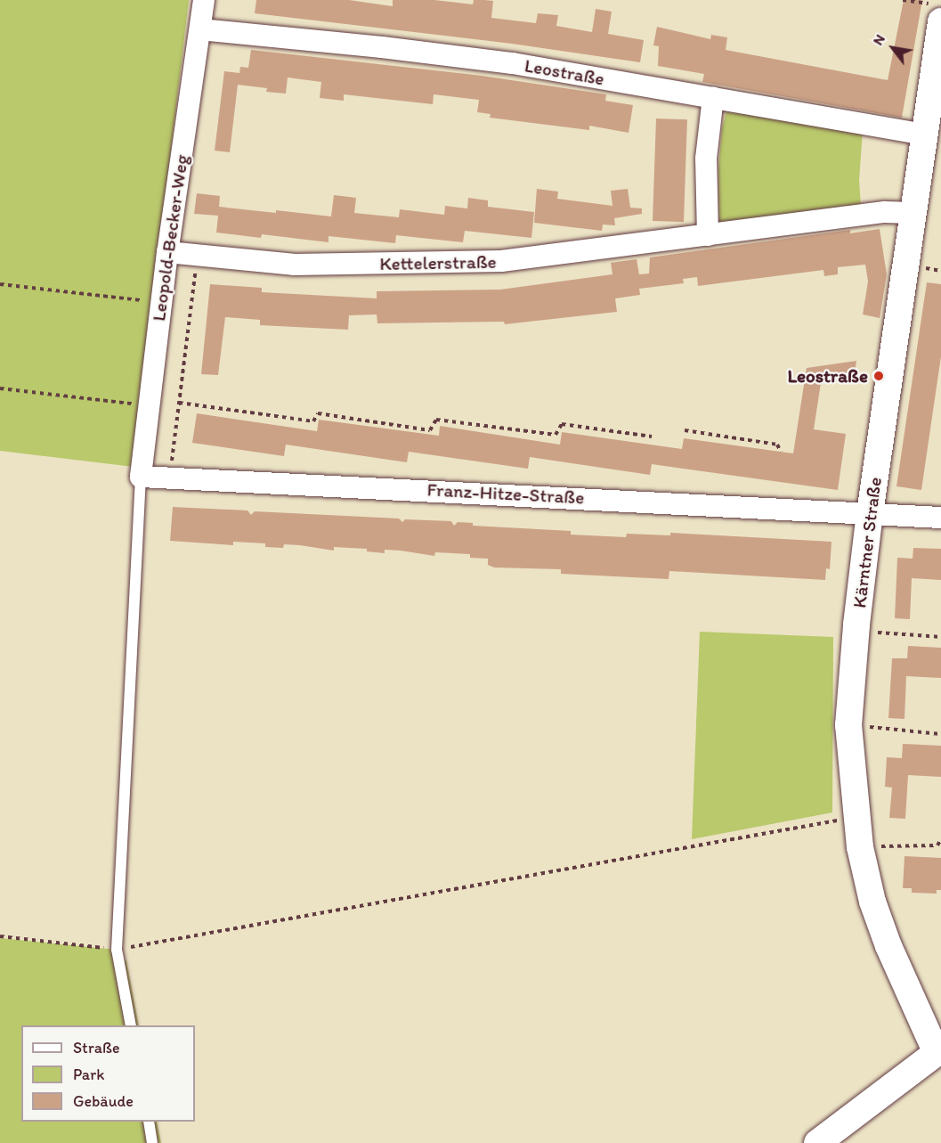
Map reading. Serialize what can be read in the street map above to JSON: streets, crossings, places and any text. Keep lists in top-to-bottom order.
{
  "streets": {
    "street": [
      "Leostraße",
      "Leopold-Becker-Weg",
      "Kettelerstraße",
      "Franz-Hitze-Straße",
      "Kärntner Straße"
    ]
  },
  "crossings": [
    ["Leostraße", "Leopold-Becker-Weg"],
    ["Leostraße", "Kärntner Straße"],
    ["Leopold-Becker-Weg", "Kettelerstraße"],
    ["Leopold-Becker-Weg", "Franz-Hitze-Straße"],
    ["Kettelerstraße", "Kärntner Straße"],
    ["Franz-Hitze-Straße", "Kärntner Straße"]
  ],
  "places": ["Leostraße"],
  "legend": ["Straße", "Park", "Gebäude"],
  "north": "top left"
}
